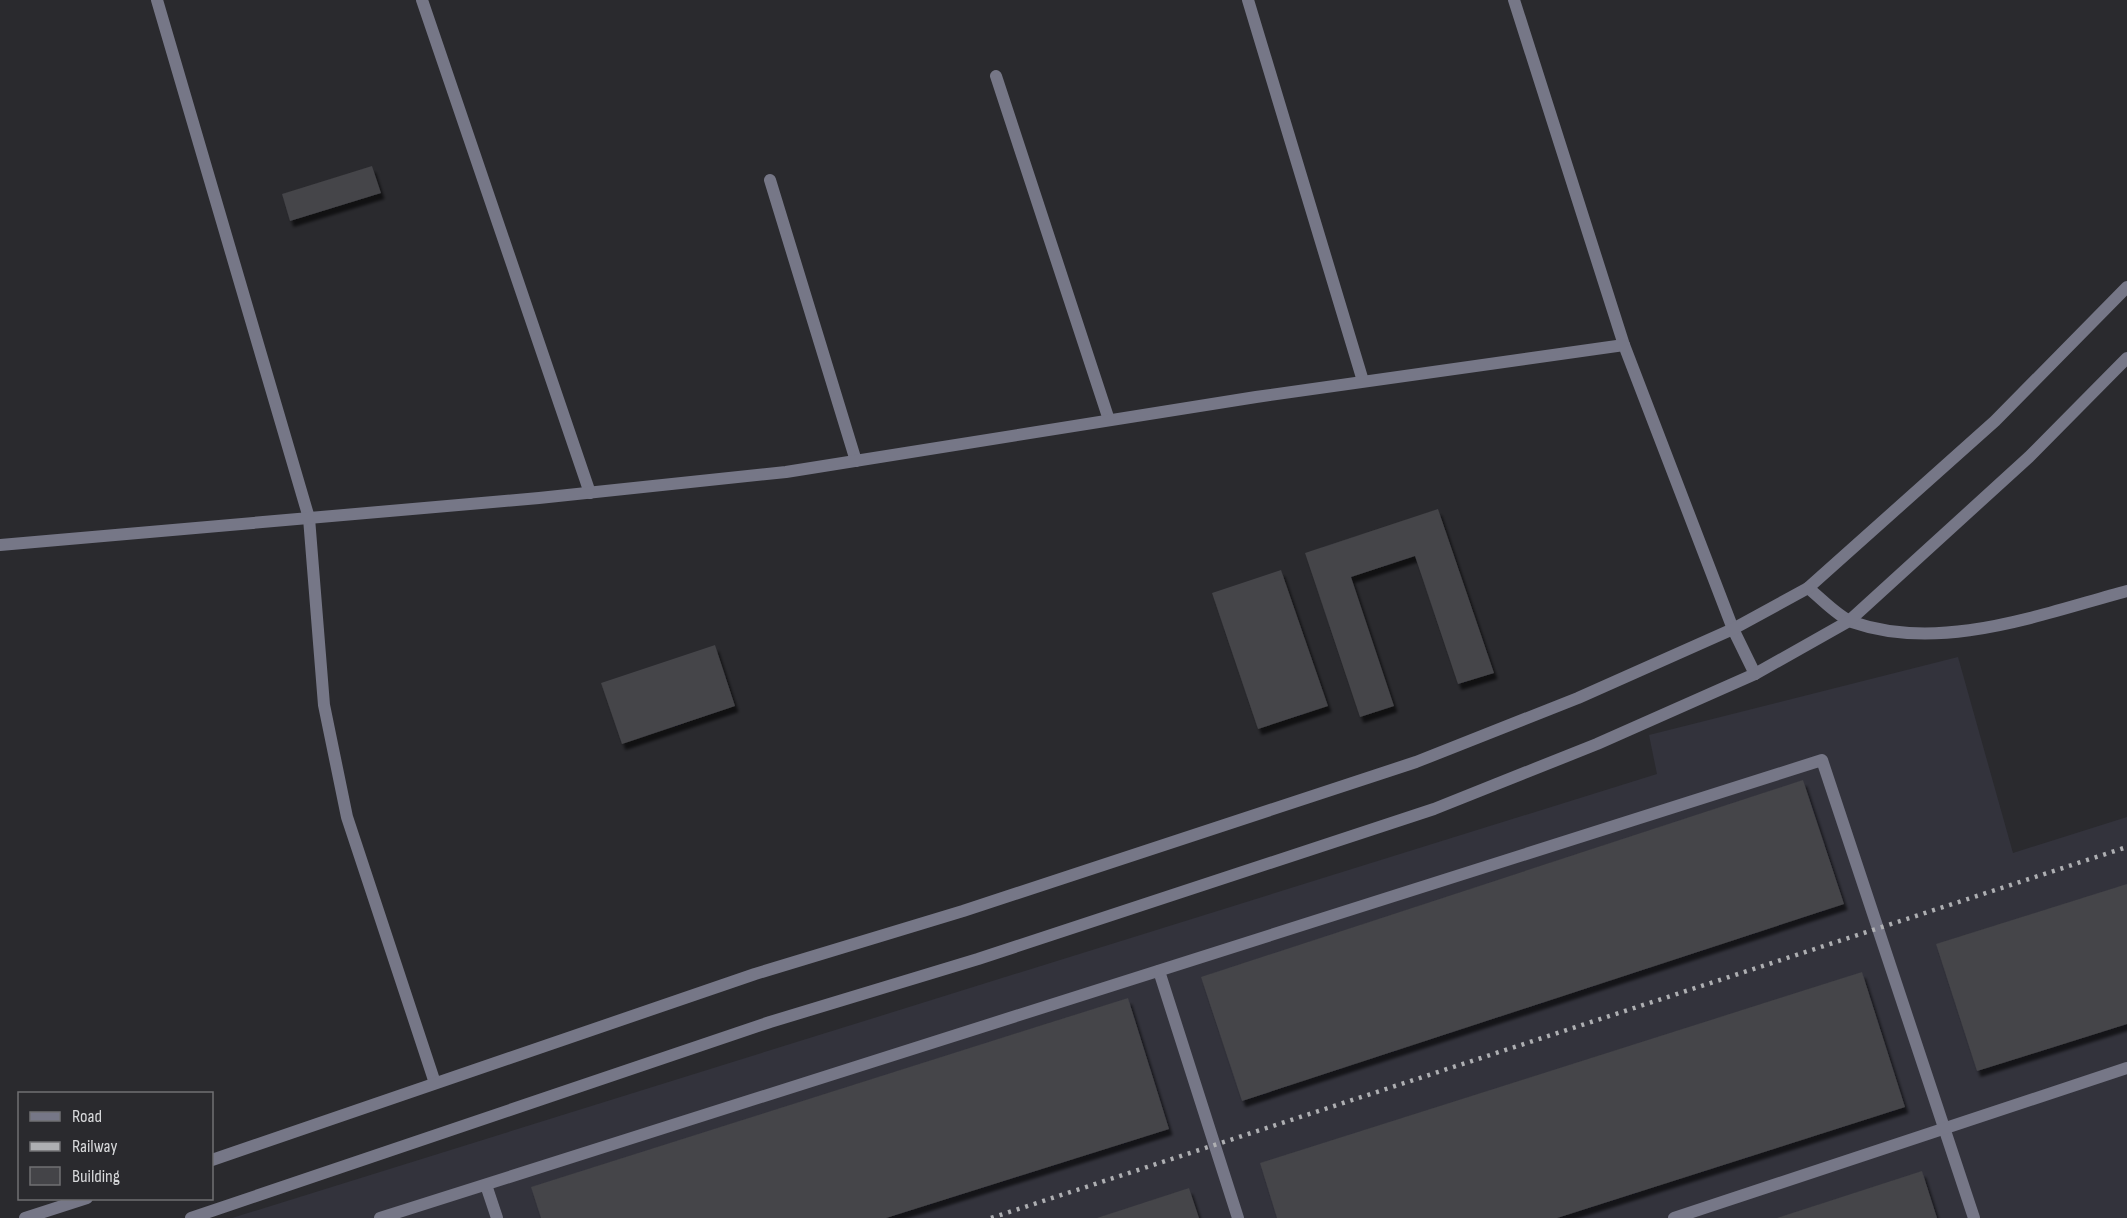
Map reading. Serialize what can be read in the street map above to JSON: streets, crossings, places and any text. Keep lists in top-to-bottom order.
{
  "legend": ["Road", "Railway", "Building"]
}
